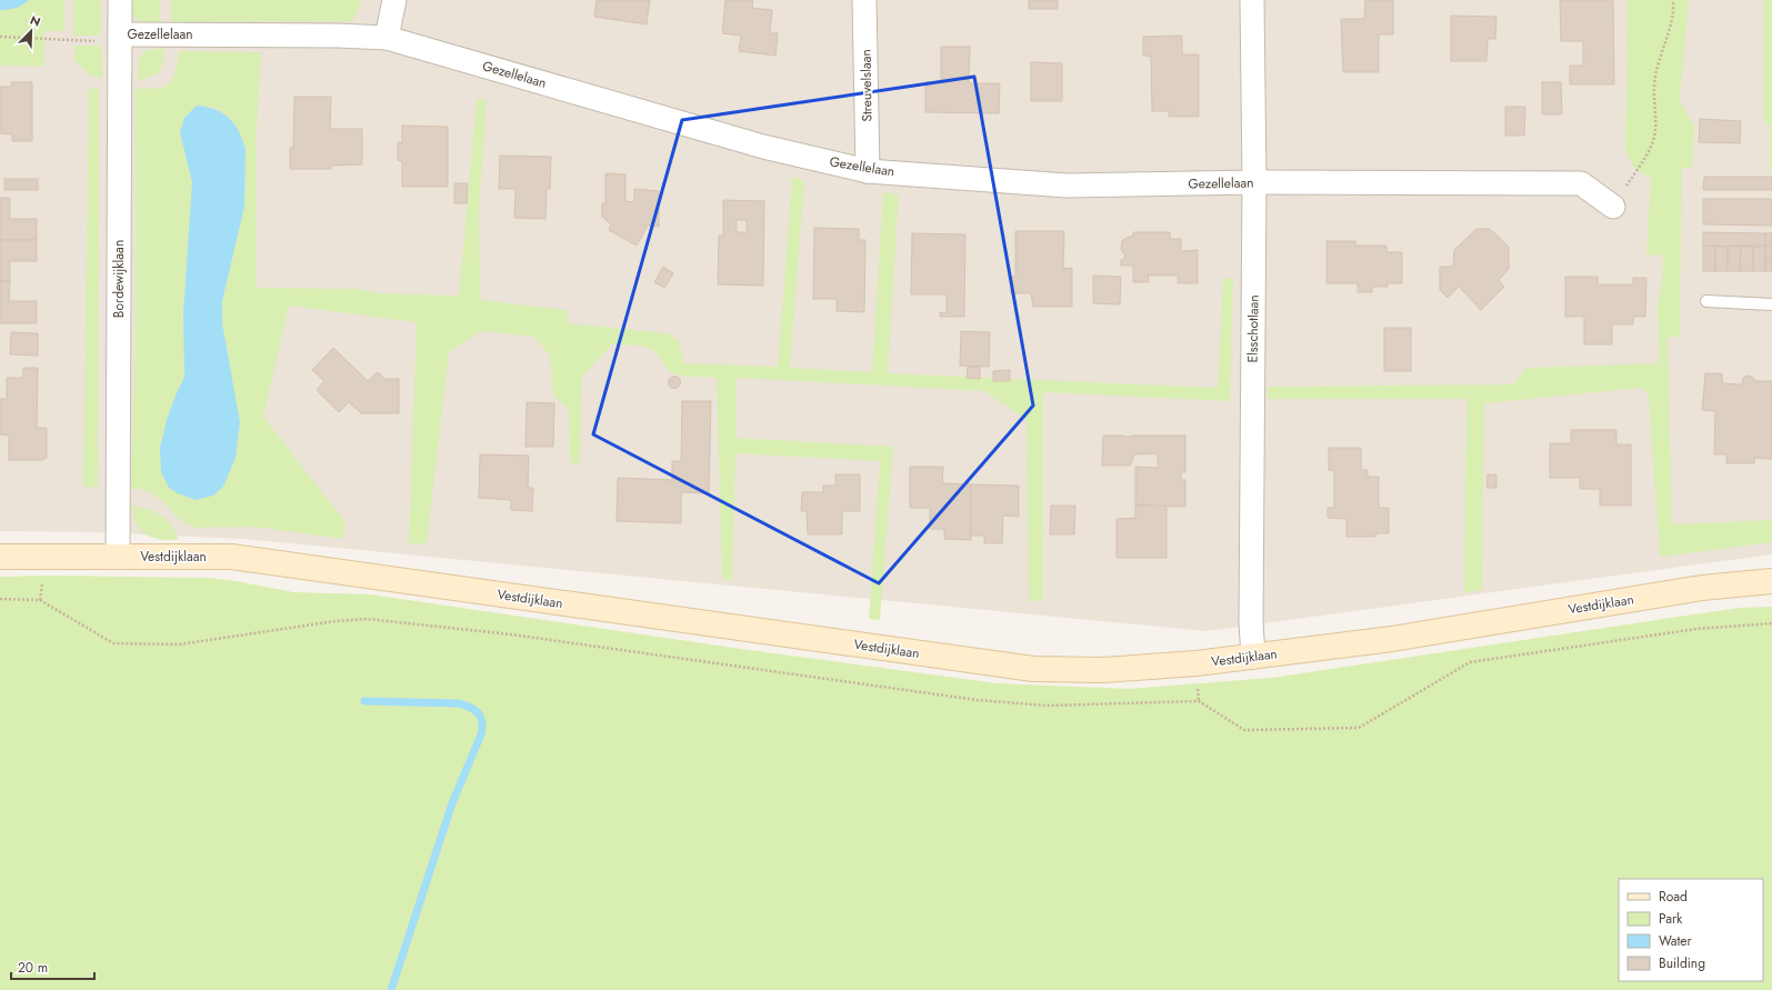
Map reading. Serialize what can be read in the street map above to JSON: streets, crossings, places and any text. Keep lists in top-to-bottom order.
{
  "streets": {
    "street": [
      "Gezellelaan",
      "Streuvelslaan",
      "Bordewijklaan",
      "Elsschotlaan",
      "Vestdijklaan"
    ]
  },
  "crossings": [
    ["Gezellelaan", "Streuvelslaan"],
    ["Gezellelaan", "Bordewijklaan"],
    ["Gezellelaan", "Elsschotlaan"],
    ["Bordewijklaan", "Vestdijklaan"],
    ["Elsschotlaan", "Vestdijklaan"]
  ],
  "legend": [
    "Road",
    "Park",
    "Water",
    "Building"
  ],
  "scale_bar": "20 m",
  "north": "top right"
}
